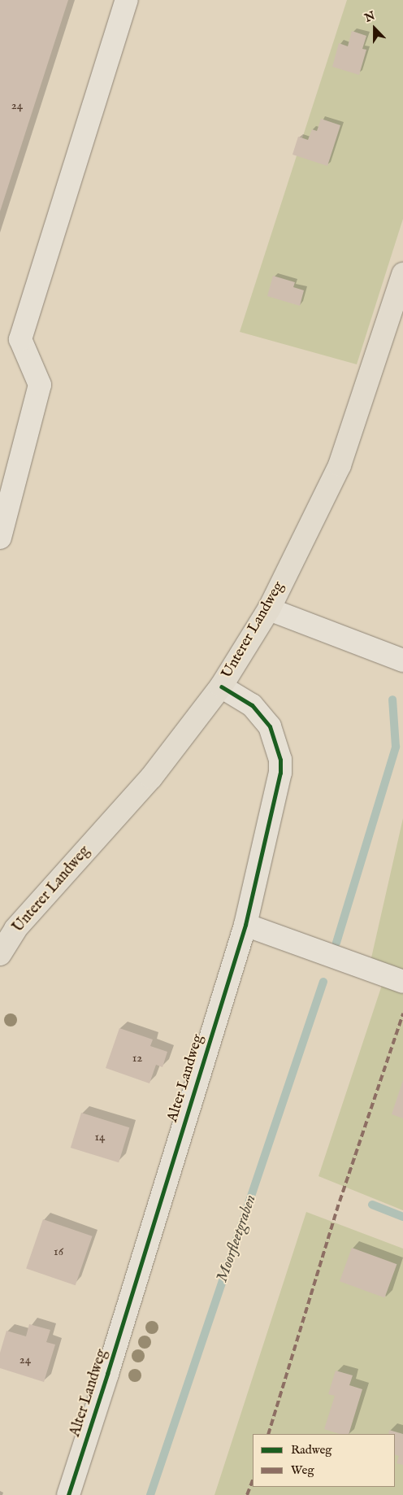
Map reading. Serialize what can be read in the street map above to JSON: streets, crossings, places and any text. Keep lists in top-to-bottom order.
{
  "streets": {
    "main road": ["Unterer Landweg"],
    "street": ["Alter Landweg"]
  },
  "crossings": [
    ["Unterer Landweg", "Alter Landweg"]
  ],
  "water": ["Moorfleetgraben"],
  "house_numbers": [
    "24",
    "12",
    "14",
    "16",
    "24"
  ],
  "legend": ["Radweg", "Weg"],
  "north": "top"
}
